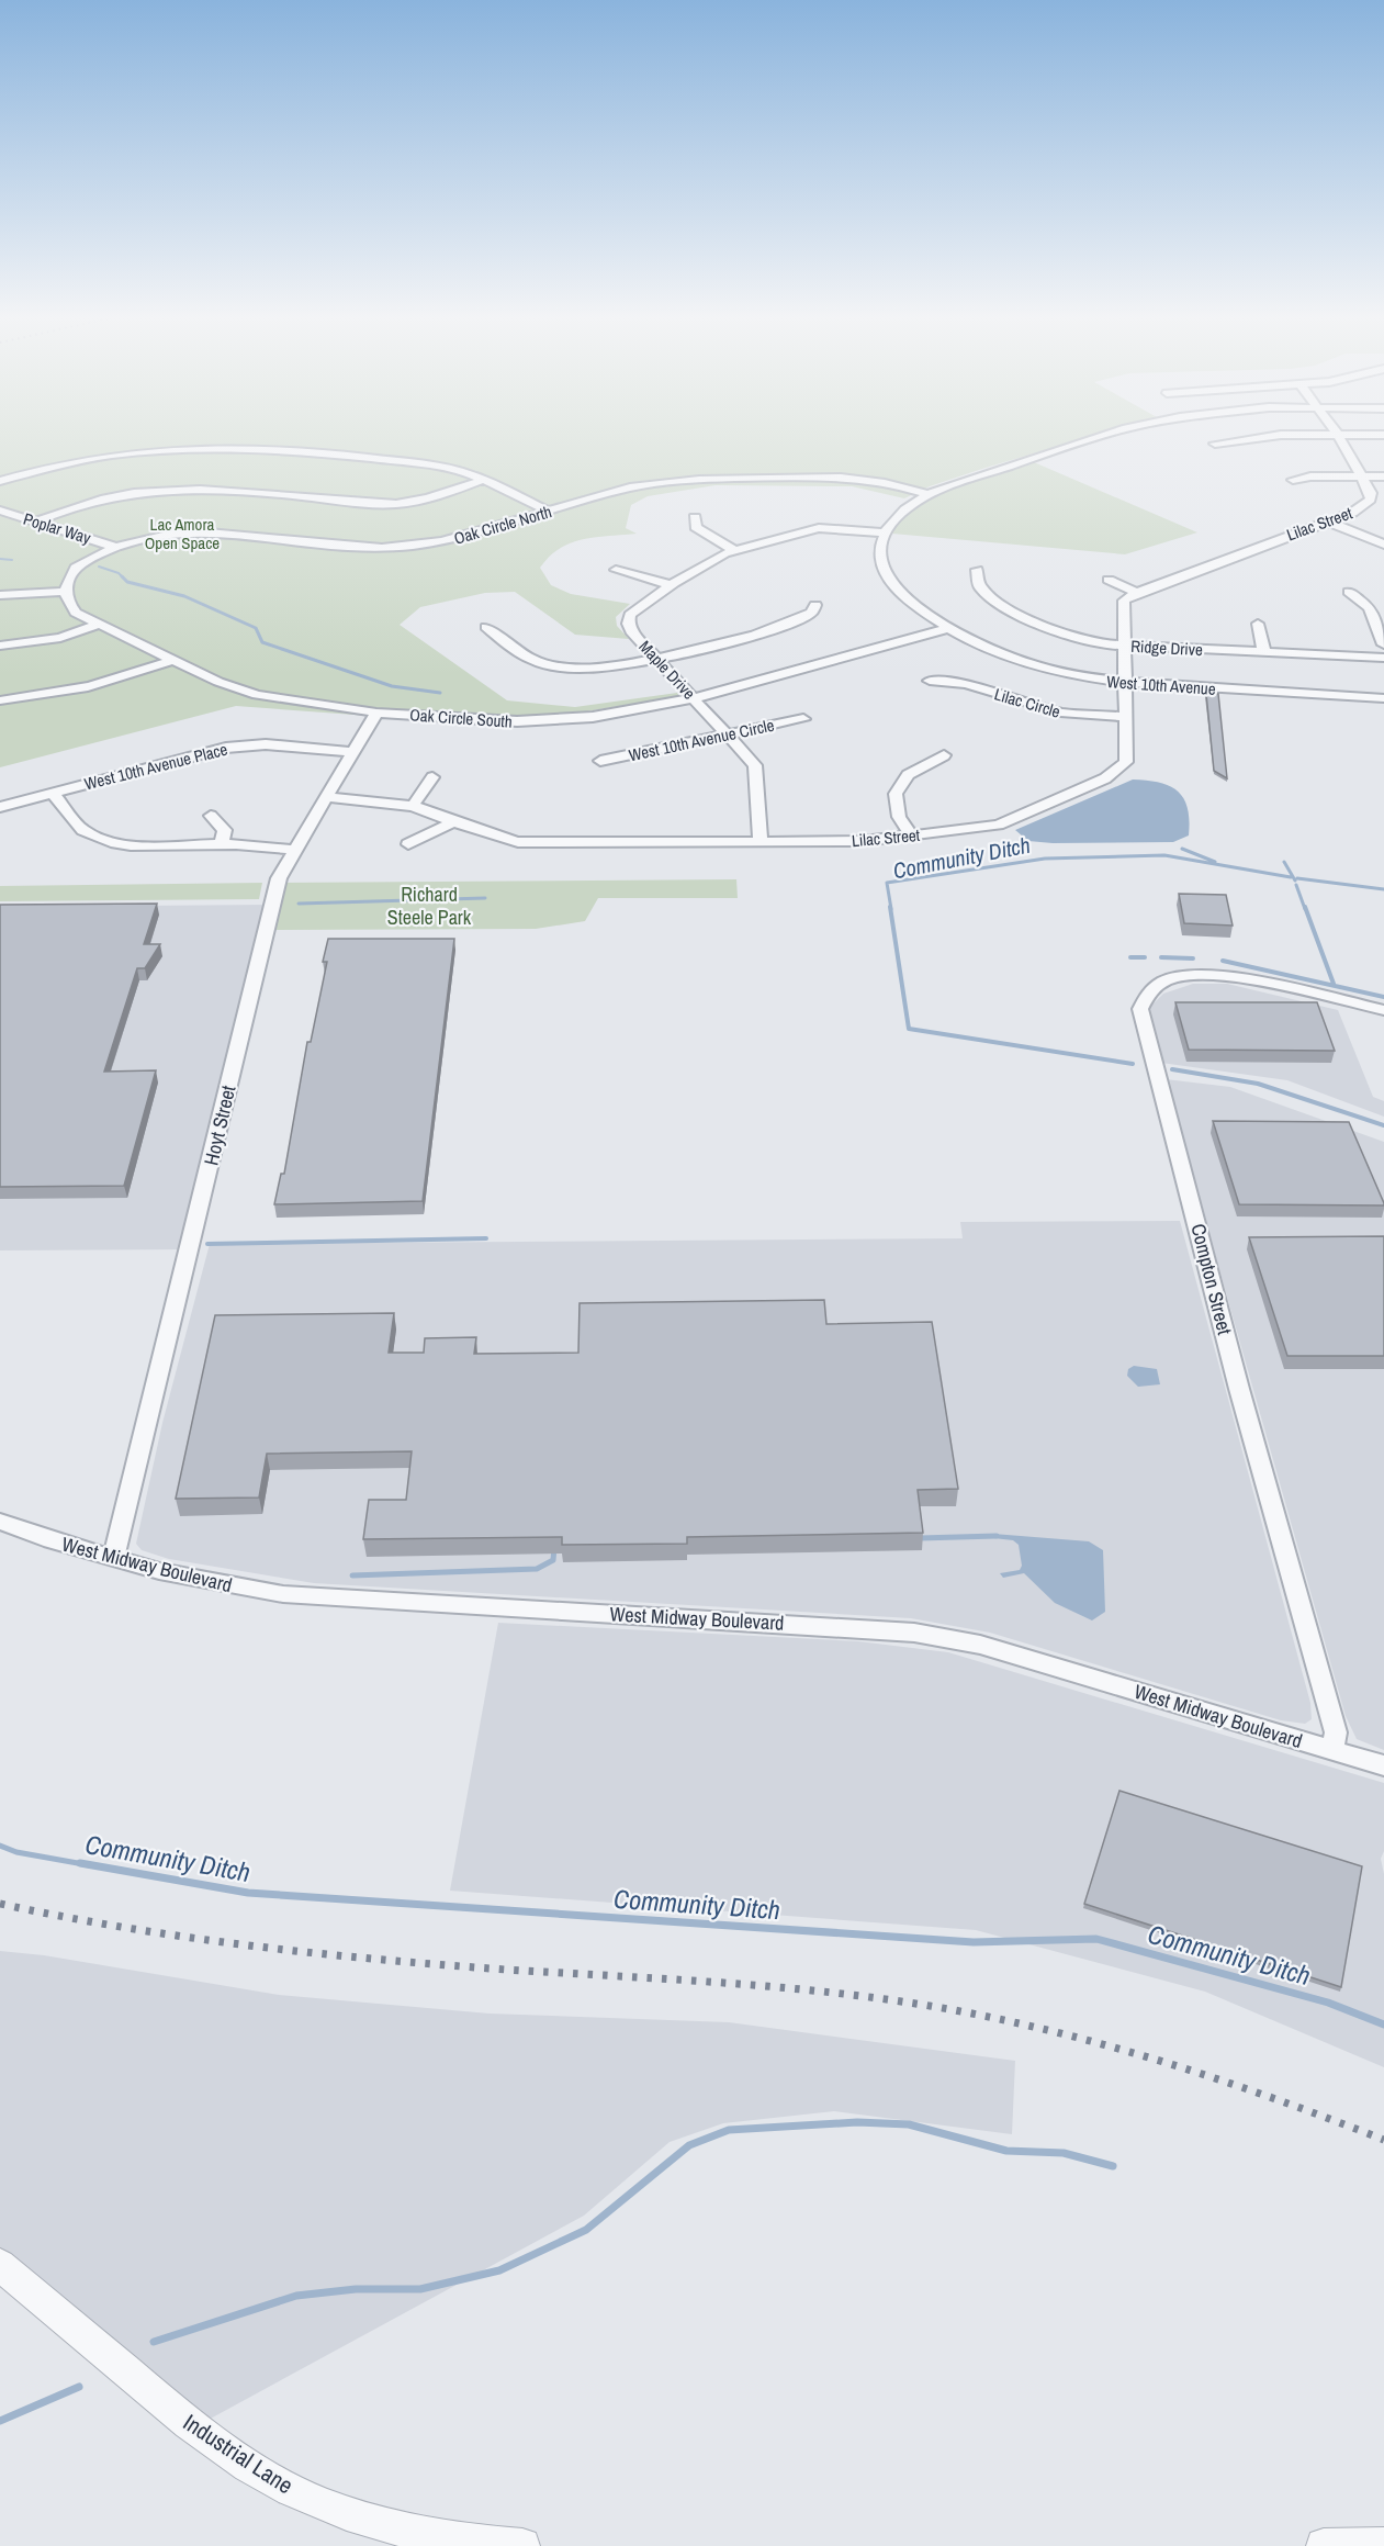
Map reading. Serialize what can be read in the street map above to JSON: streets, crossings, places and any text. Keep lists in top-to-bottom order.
{
  "streets": {
    "street": [
      "Lilac Street",
      "Oak Circle North",
      "Poplar Way",
      "Ridge Drive",
      "Maple Drive",
      "West 10th Avenue",
      "Lilac Circle",
      "Oak Circle South",
      "West 10th Avenue Circle",
      "West 10th Avenue Place",
      "Hoyt Street",
      "Compton Street",
      "West Midway Boulevard",
      "Industrial Lane"
    ]
  },
  "crossings": [
    ["Lilac Street", "Ridge Drive"],
    ["Lilac Street", "Maple Drive"],
    ["Lilac Street", "West 10th Avenue"],
    ["Lilac Street", "Lilac Circle"],
    ["Lilac Street", "Hoyt Street"],
    ["Oak Circle North", "Poplar Way"],
    ["Maple Drive", "West 10th Avenue"],
    ["Maple Drive", "Oak Circle South"],
    ["Maple Drive", "West 10th Avenue Circle"],
    ["West 10th Avenue", "Oak Circle South"],
    ["Oak Circle South", "Hoyt Street"],
    ["West 10th Avenue Place", "Hoyt Street"],
    ["Hoyt Street", "West Midway Boulevard"],
    ["Compton Street", "West Midway Boulevard"]
  ],
  "water": ["Community Ditch"],
  "parks": ["Lac Amora Open Space", "Richard Steele Park"]
}
